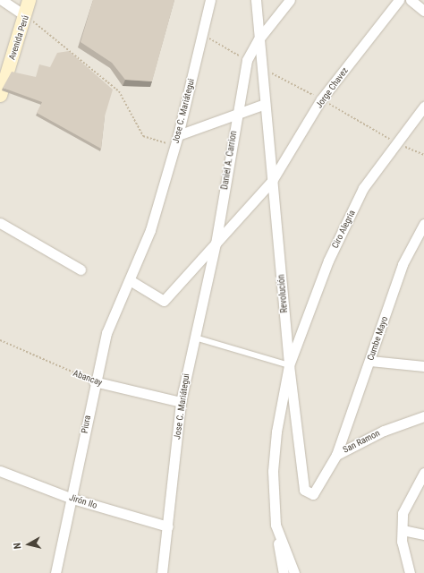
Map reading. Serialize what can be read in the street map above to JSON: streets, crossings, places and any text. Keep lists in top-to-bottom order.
{
  "streets": {
    "street": [
      "Avenida Perú",
      "Jorge Chavez",
      "Jose C. Mariátegui",
      "Daniel A. Carrion",
      "Ciro Alegria",
      "Revolución",
      "Cumbe Mayo",
      "Abancay",
      "Piura",
      "San Ramon",
      "Jirón Ilo"
    ]
  },
  "crossings": [
    ["Jorge Chavez", "Jose C. Mariátegui"],
    ["Jorge Chavez", "Daniel A. Carrion"],
    ["Jorge Chavez", "Revolución"],
    ["Jorge Chavez", "Piura"],
    ["Jose C. Mariátegui", "Daniel A. Carrion"],
    ["Jose C. Mariátegui", "Abancay"],
    ["Jose C. Mariátegui", "Piura"],
    ["Jose C. Mariátegui", "Jirón Ilo"],
    ["Daniel A. Carrion", "Revolución"],
    ["Ciro Alegria", "Revolución"],
    ["Revolución", "San Ramon"],
    ["Cumbe Mayo", "San Ramon"],
    ["Abancay", "Piura"],
    ["Piura", "Jirón Ilo"]
  ],
  "north": "left"
}
